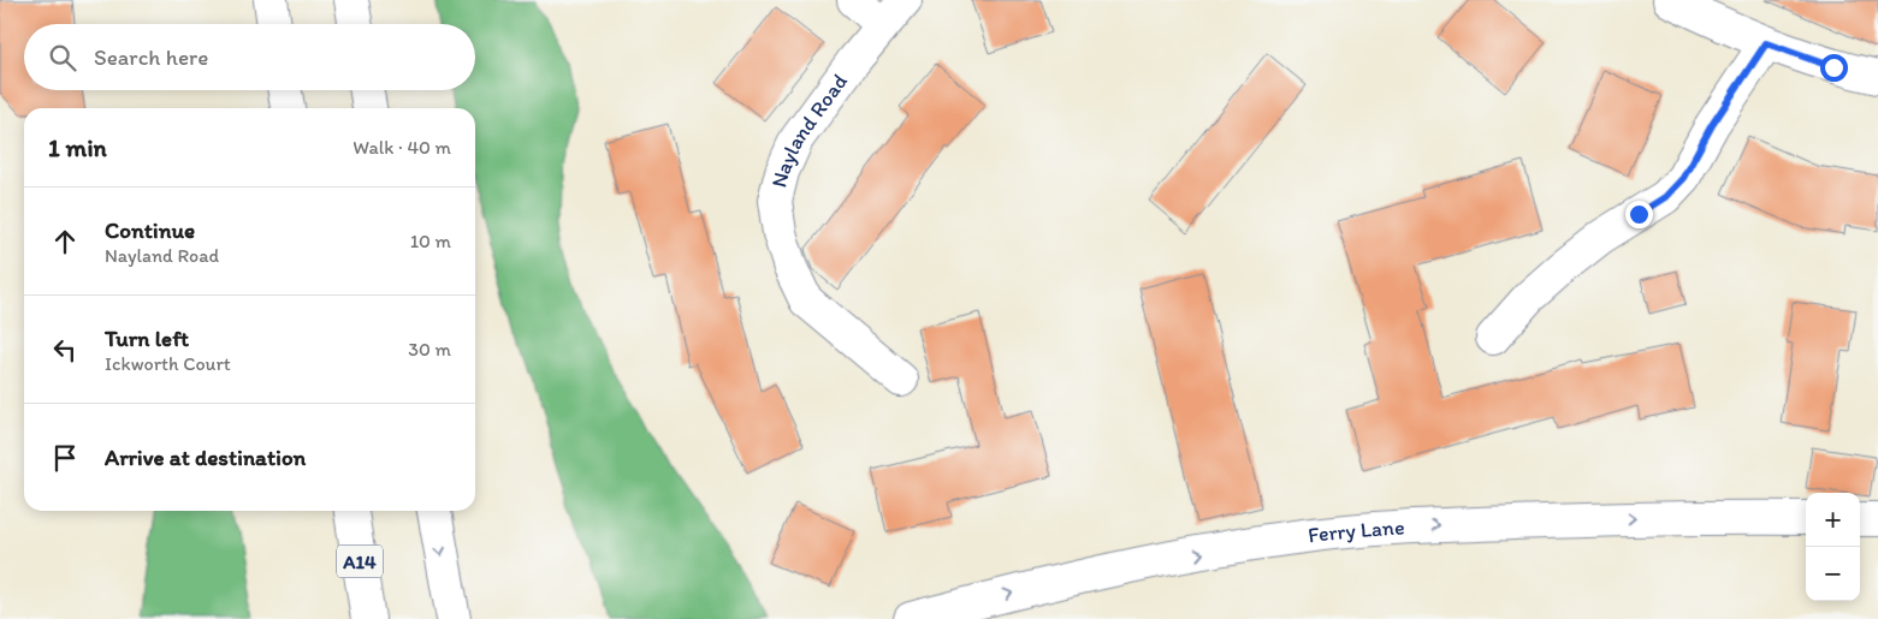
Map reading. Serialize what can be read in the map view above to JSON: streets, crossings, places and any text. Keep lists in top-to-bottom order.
{
  "streets": {
    "main road": ["Nayland Road", "Ferry Lane", "A14"]
  },
  "one_way": ["Ferry Lane"],
  "page": {
    "search": "Search here",
    "heading": ["1 min", "Walk · 40 m"],
    "list": [
      ["Continue", "Nayland Road", "10 m"],
      ["Turn left", "Ickworth Court", "30 m"],
      "Arrive at destination"
    ],
    "map_buttons": ["+", "−"]
  }
}
